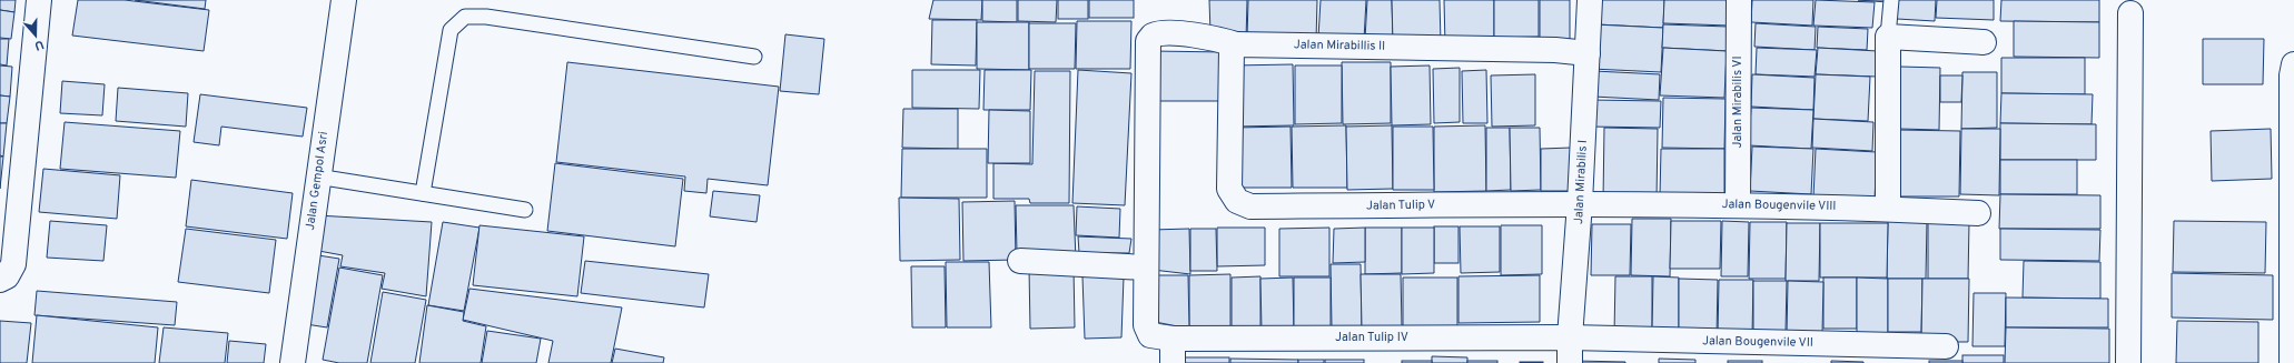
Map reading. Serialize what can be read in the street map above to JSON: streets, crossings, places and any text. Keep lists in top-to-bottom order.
{
  "streets": {
    "street": [
      "Jalan Mirabillis II",
      "Jalan Mirabilis VI",
      "Jalan Gempol Asri",
      "Jalan Mirabilis I",
      "Jalan Tulip V",
      "Jalan Bougenvile VIII",
      "Jalan Tulip IV",
      "Jalan Bougenvile VII"
    ]
  },
  "crossings": [
    ["Jalan Mirabillis II", "Jalan Mirabilis I"],
    ["Jalan Mirabillis II", "Jalan Tulip V"],
    ["Jalan Mirabillis II", "Jalan Tulip IV"],
    ["Jalan Mirabilis VI", "Jalan Bougenvile VIII"],
    ["Jalan Mirabilis I", "Jalan Tulip V"],
    ["Jalan Mirabilis I", "Jalan Bougenvile VIII"],
    ["Jalan Mirabilis I", "Jalan Tulip IV"],
    ["Jalan Mirabilis I", "Jalan Bougenvile VII"],
    ["Jalan Tulip V", "Jalan Bougenvile VIII"],
    ["Jalan Tulip IV", "Jalan Bougenvile VII"]
  ],
  "north": "bottom"
}
